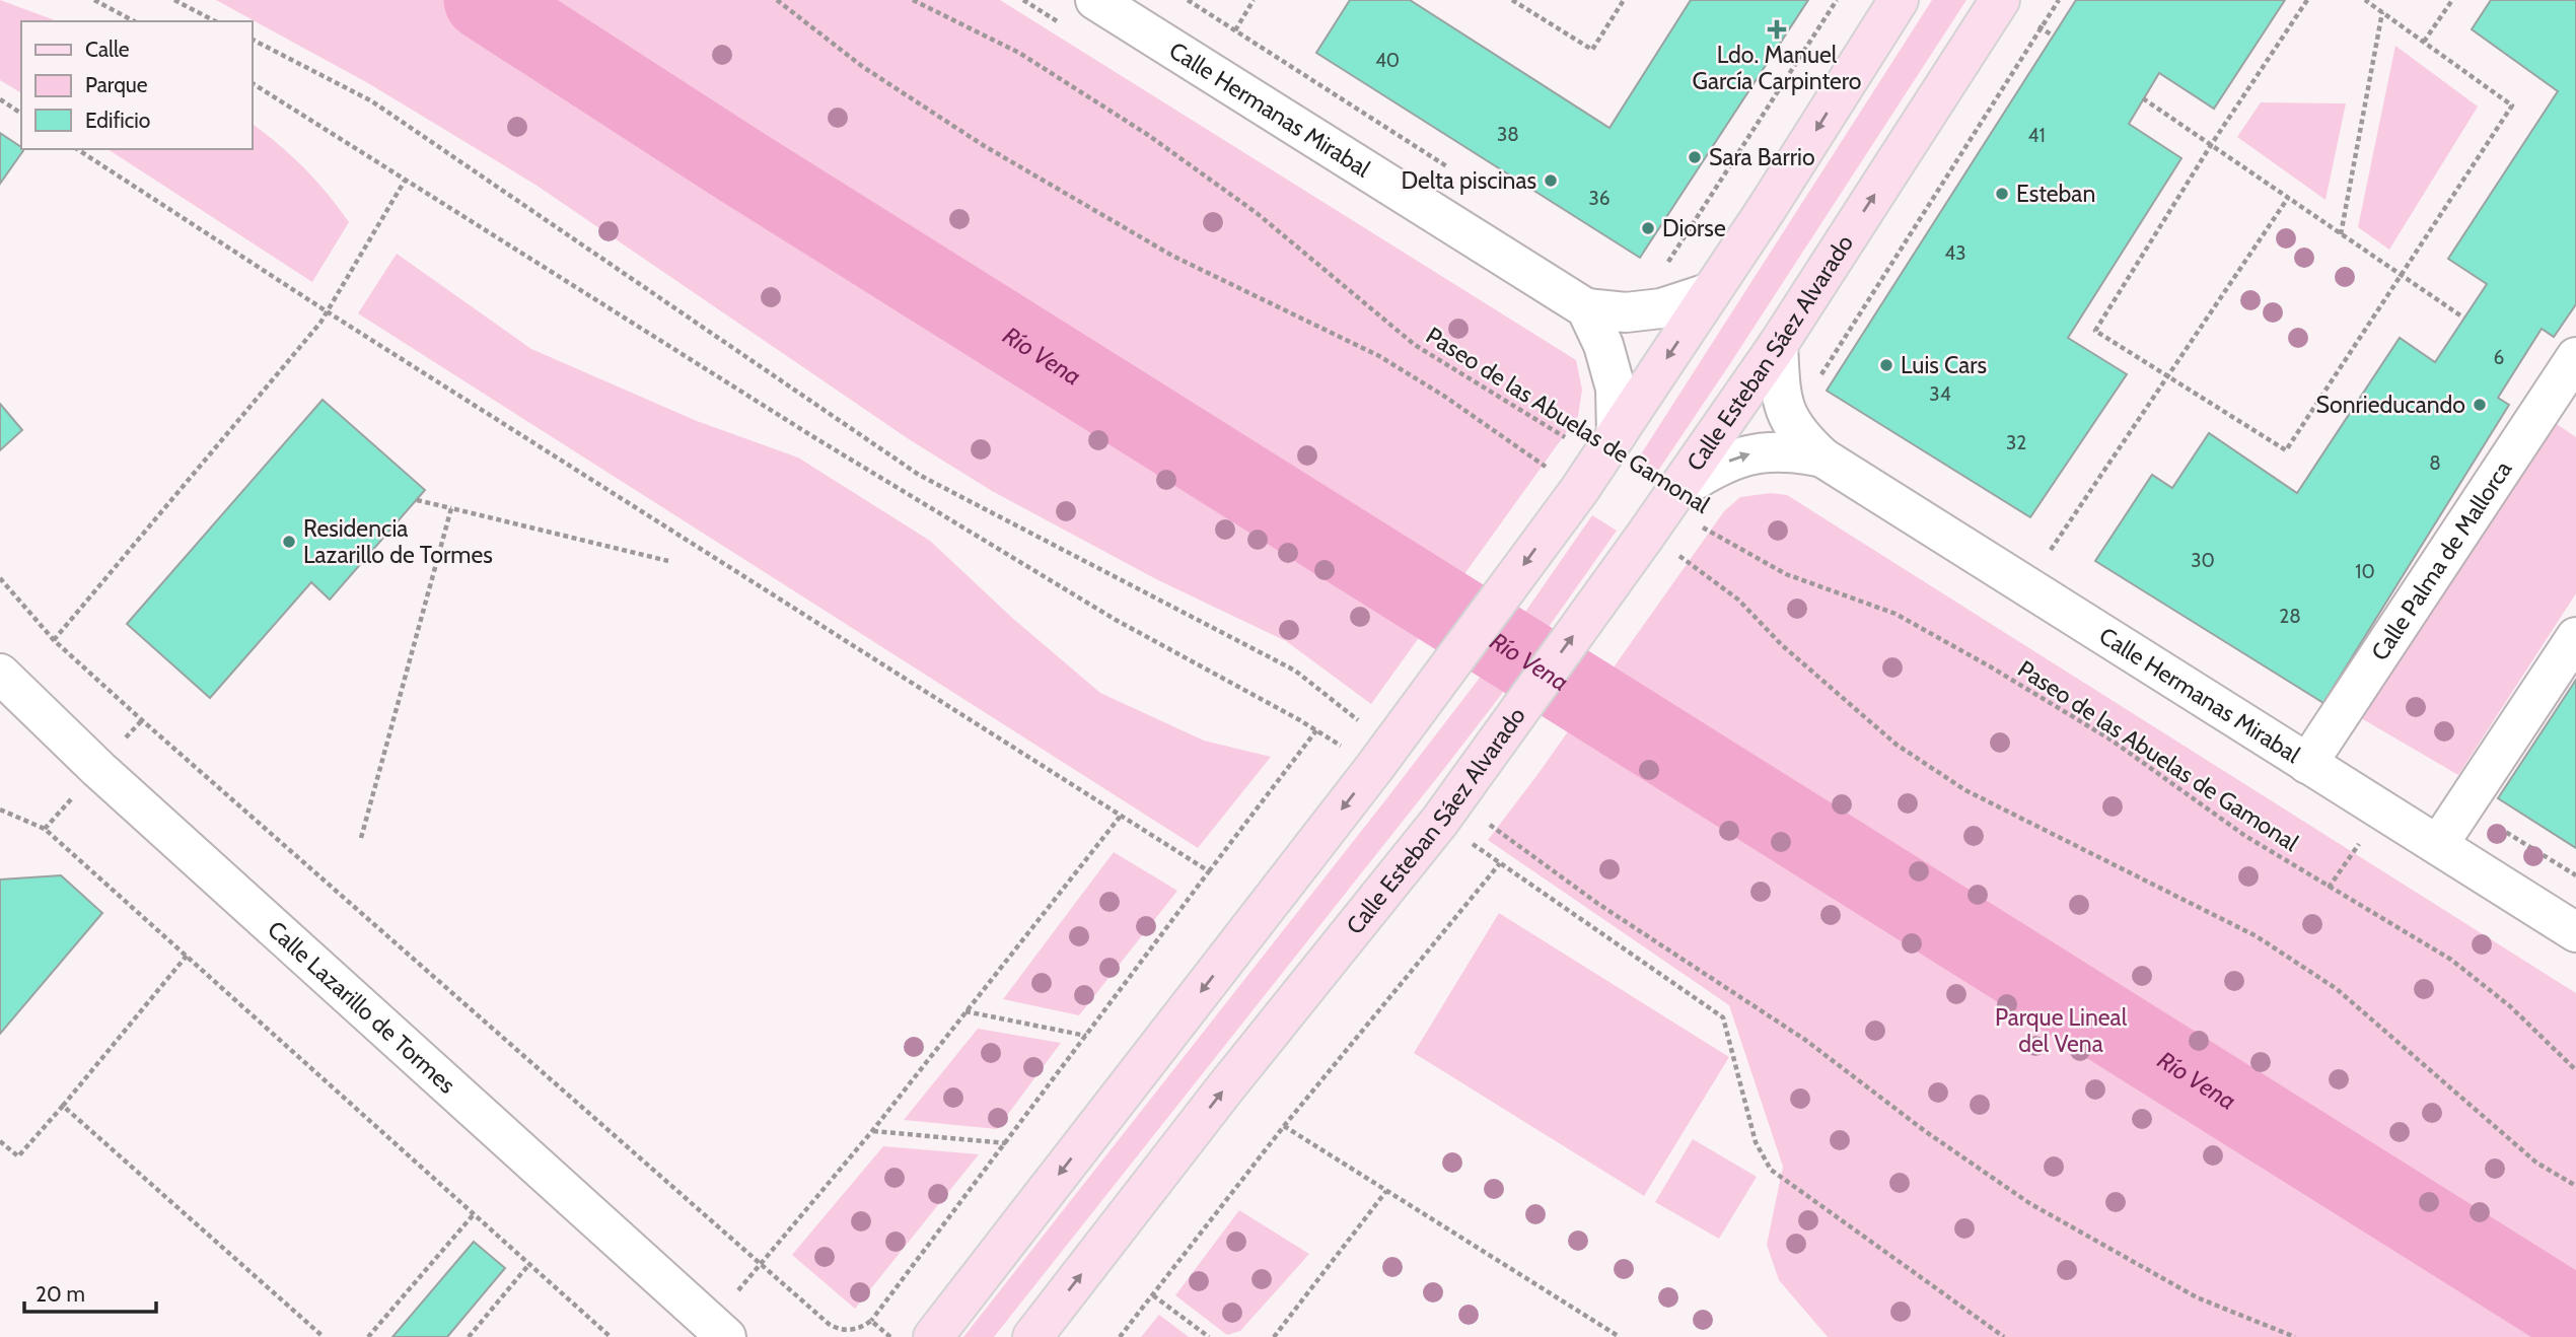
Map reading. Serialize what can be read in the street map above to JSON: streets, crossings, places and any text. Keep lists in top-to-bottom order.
{
  "streets": {
    "main road": ["Calle Esteban Sáez Alvarado"],
    "street": ["Calle Hermanas Mirabal", "Calle Palma de Mallorca", "Calle Lazarillo de Tormes"],
    "path": ["Paseo de las Abuelas de Gamonal"]
  },
  "crossings": [
    ["Calle Hermanas Mirabal", "Calle Esteban Sáez Alvarado"],
    ["Calle Hermanas Mirabal", "Paseo de las Abuelas de Gamonal"],
    ["Calle Hermanas Mirabal", "Calle Palma de Mallorca"],
    ["Calle Esteban Sáez Alvarado", "Paseo de las Abuelas de Gamonal"]
  ],
  "water": ["Río Vena"],
  "parks": ["Parque Lineal del Vena"],
  "places": {
    "health": ["Ldo. Manuel García Carpintero"],
    "other": [
      "Sara Barrio",
      "Delta piscinas",
      "Esteban",
      "Diorse",
      "Luis Cars",
      "Sonrieducando",
      "Residencia Lazarillo de Tormes"
    ]
  },
  "house_numbers": [
    "40",
    "38",
    "41",
    "36",
    "43",
    "6",
    "34",
    "32",
    "8",
    "30",
    "10",
    "28"
  ],
  "legend": ["Calle", "Parque", "Edificio"],
  "scale_bar": "20 m"
}
